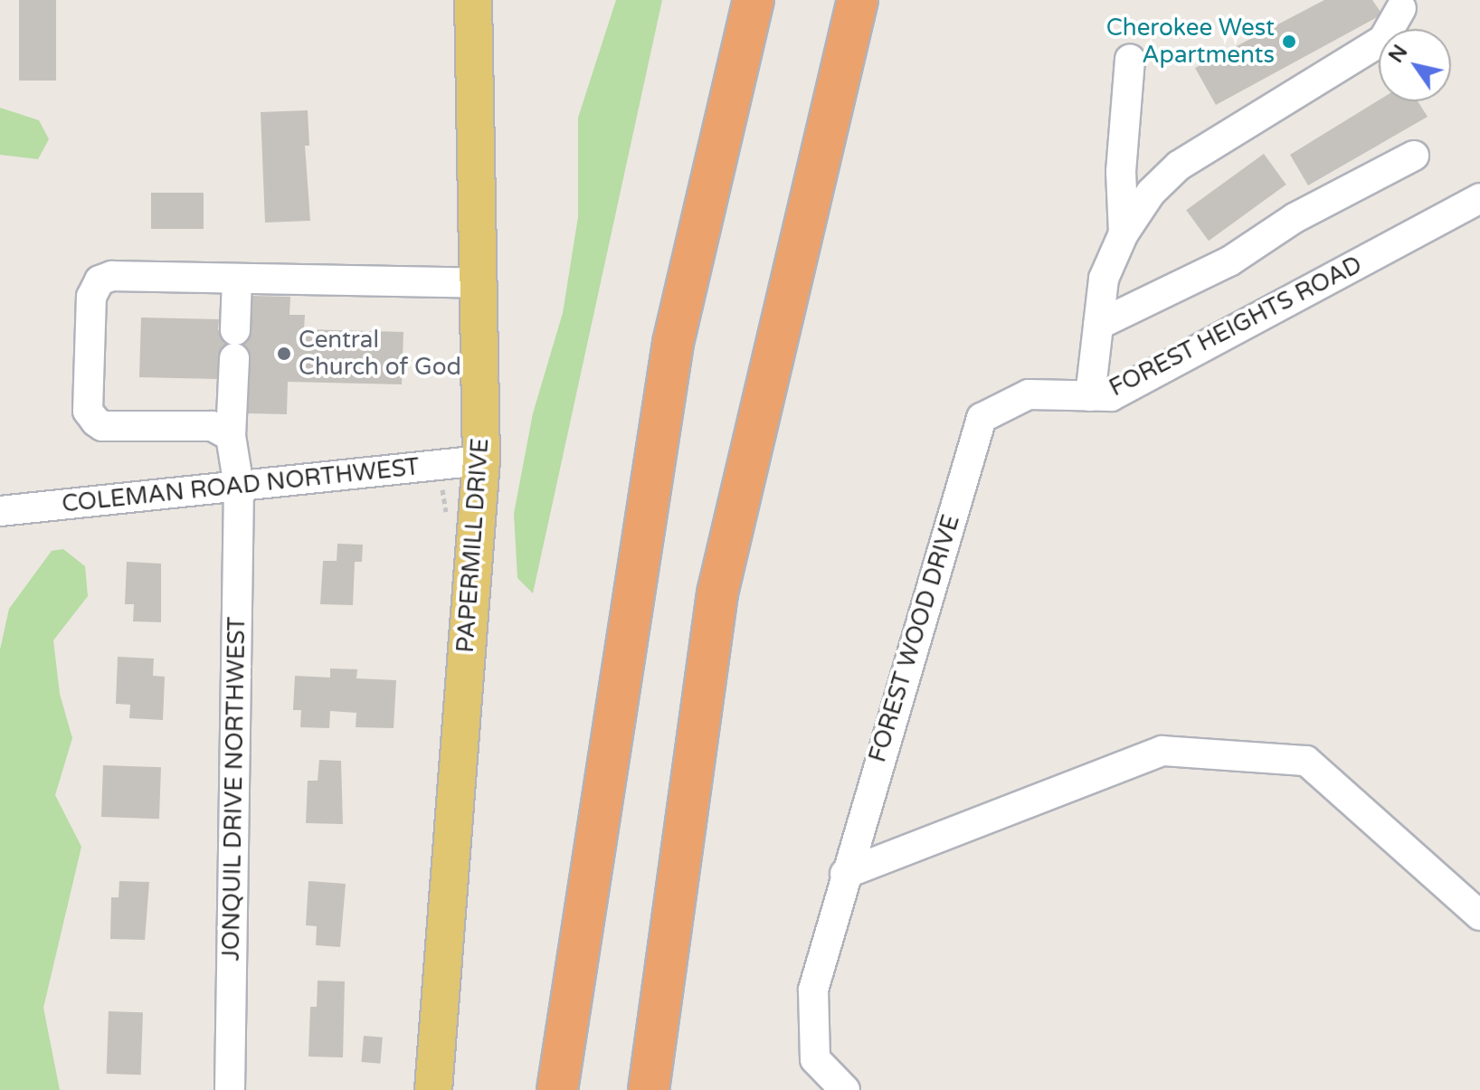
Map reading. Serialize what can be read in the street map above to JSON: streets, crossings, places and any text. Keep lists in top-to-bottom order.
{
  "streets": {
    "main road": ["PAPERMILL DRIVE"],
    "street": [
      "FOREST HEIGHTS ROAD",
      "COLEMAN ROAD NORTHWEST",
      "FOREST WOOD DRIVE",
      "JONQUIL DRIVE NORTHWEST"
    ]
  },
  "crossings": [
    ["FOREST HEIGHTS ROAD", "FOREST WOOD DRIVE"],
    ["COLEMAN ROAD NORTHWEST", "PAPERMILL DRIVE"],
    ["COLEMAN ROAD NORTHWEST", "JONQUIL DRIVE NORTHWEST"]
  ],
  "places": ["Cherokee West Apartments", "Central Church of God"],
  "north": "top left"
}
